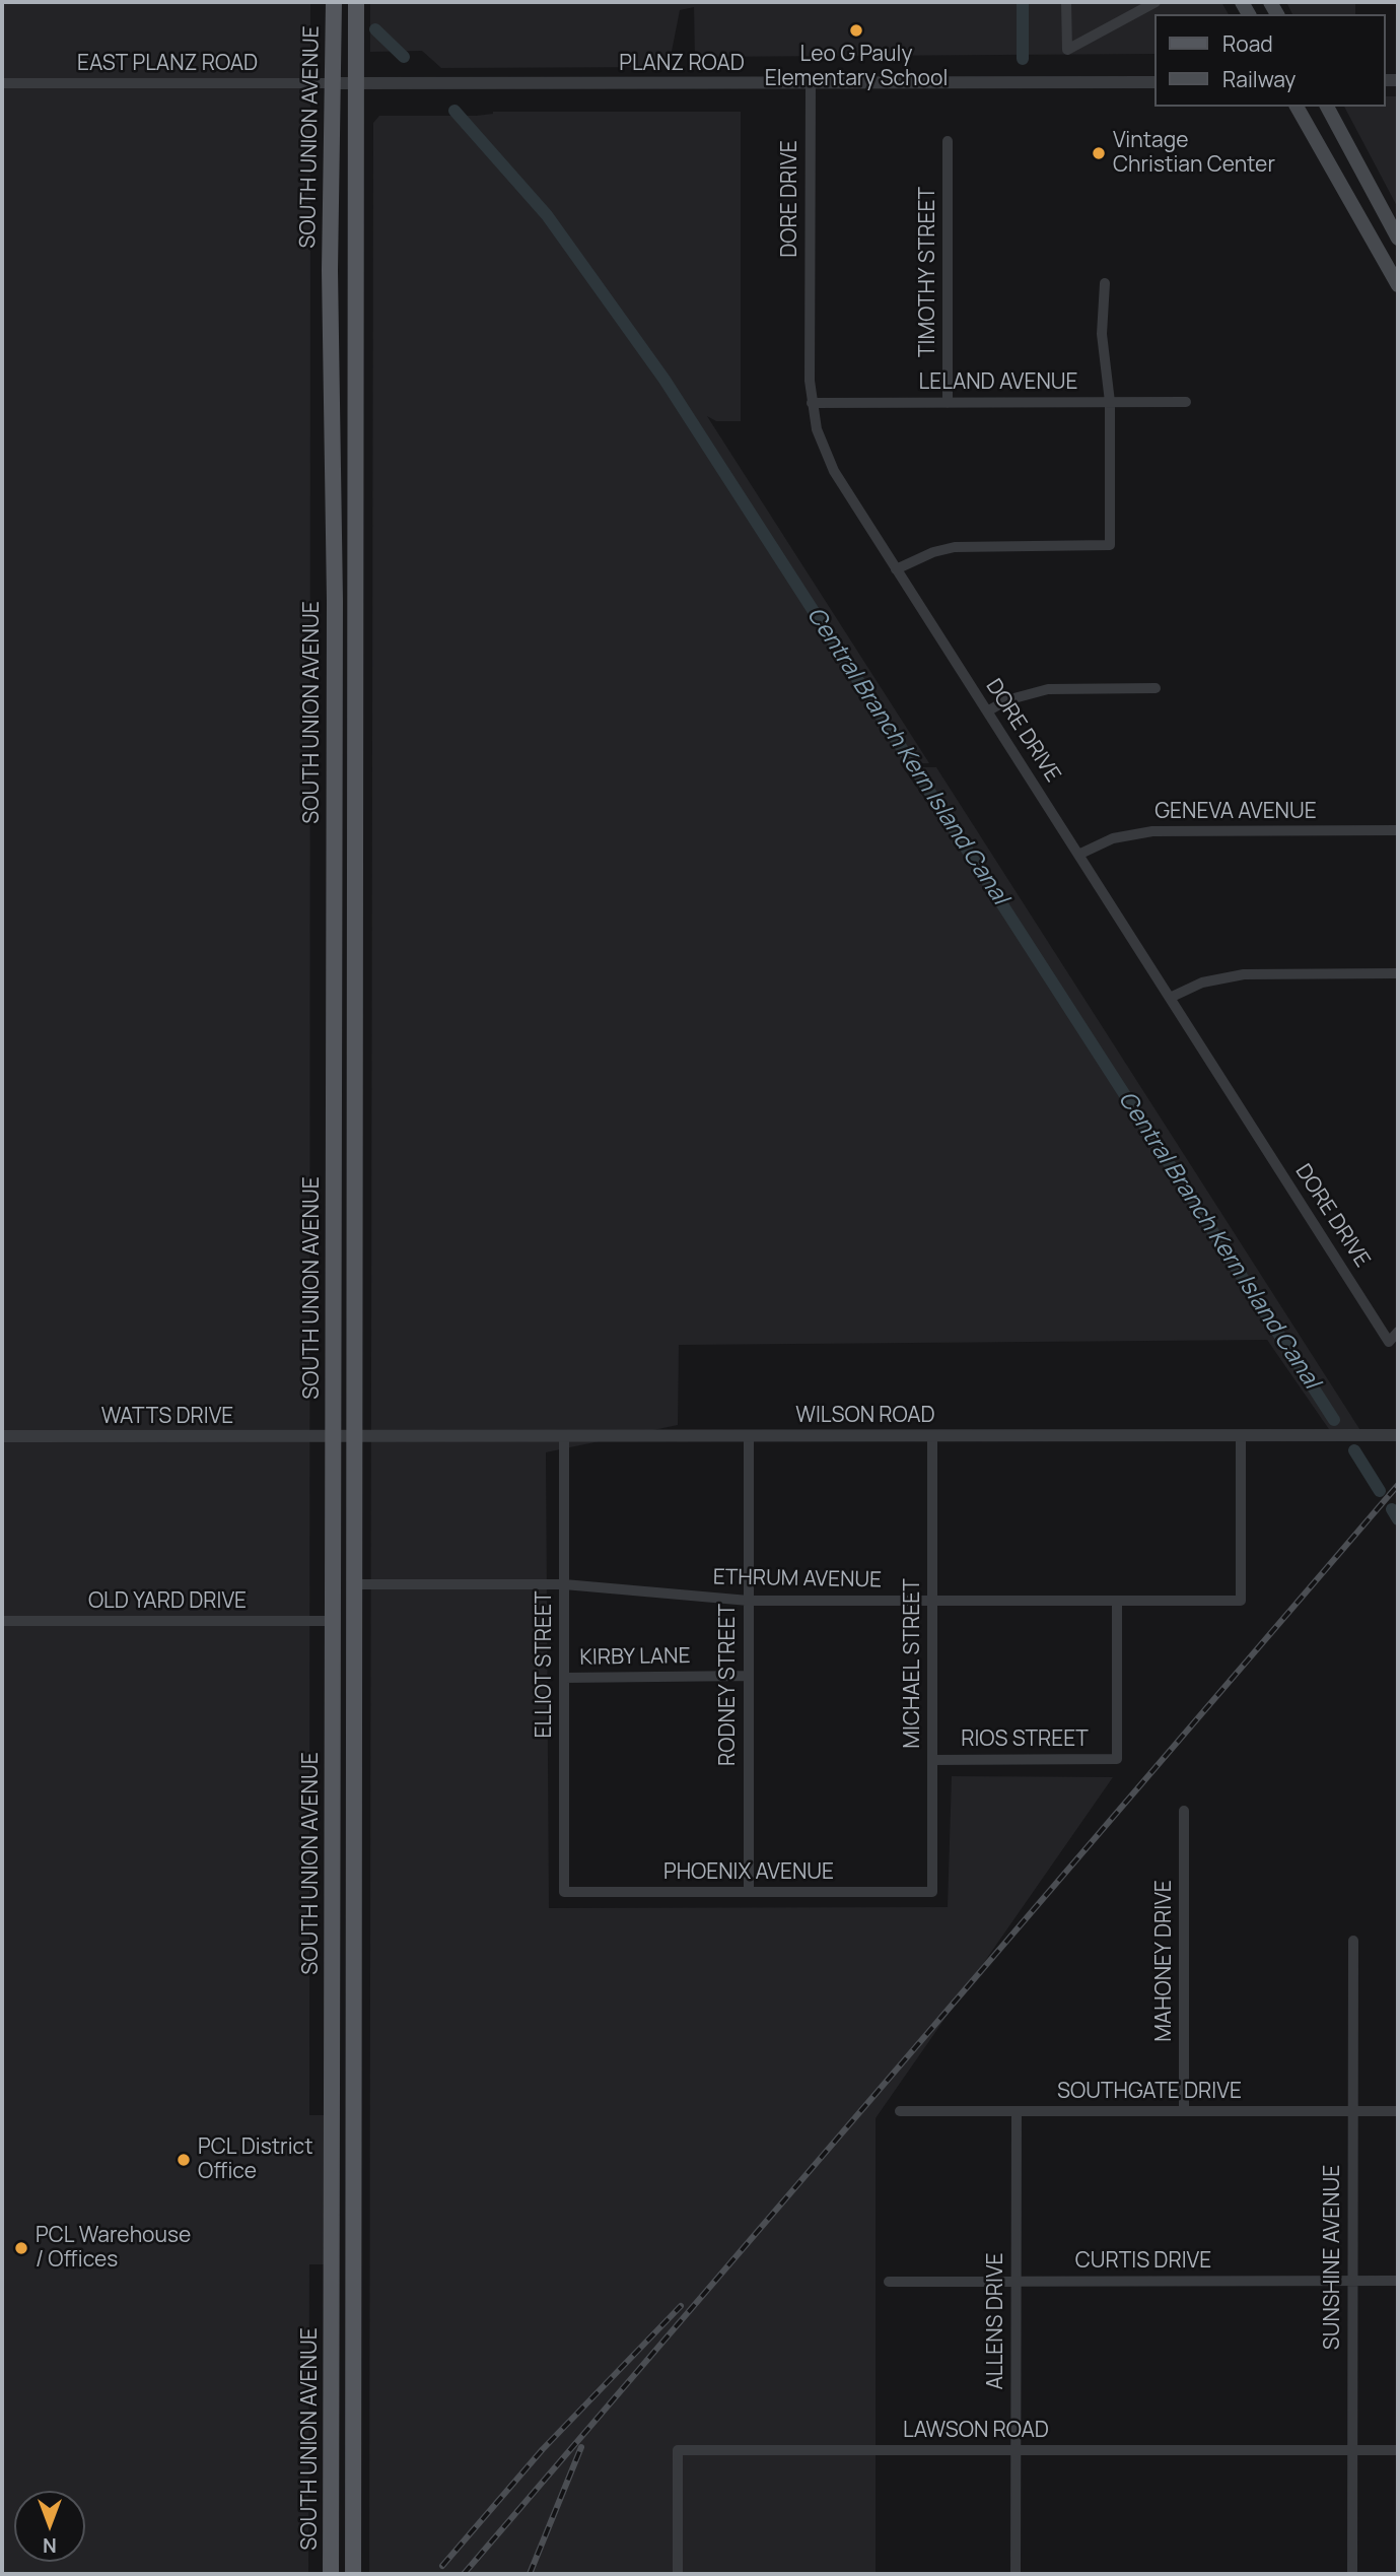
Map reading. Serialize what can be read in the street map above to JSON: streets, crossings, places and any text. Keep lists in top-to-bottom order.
{
  "streets": {
    "main road": ["SOUTH UNION AVENUE"],
    "street": [
      "EAST PLANZ ROAD",
      "PLANZ ROAD",
      "DORE DRIVE",
      "TIMOTHY STREET",
      "LELAND AVENUE",
      "GENEVA AVENUE",
      "WILSON ROAD",
      "WATTS DRIVE",
      "ETHRUM AVENUE",
      "OLD YARD DRIVE",
      "KIRBY LANE",
      "MICHAEL STREET",
      "ELLIOT STREET",
      "RODNEY STREET",
      "RIOS STREET",
      "PHOENIX AVENUE",
      "MAHONEY DRIVE",
      "SOUTHGATE DRIVE",
      "SUNSHINE AVENUE",
      "CURTIS DRIVE",
      "ALLENS DRIVE",
      "LAWSON ROAD"
    ]
  },
  "crossings": [
    ["EAST PLANZ ROAD", "PLANZ ROAD"],
    ["EAST PLANZ ROAD", "SOUTH UNION AVENUE"],
    ["PLANZ ROAD", "SOUTH UNION AVENUE"],
    ["PLANZ ROAD", "DORE DRIVE"],
    ["SOUTH UNION AVENUE", "WILSON ROAD"],
    ["SOUTH UNION AVENUE", "WATTS DRIVE"],
    ["SOUTH UNION AVENUE", "ETHRUM AVENUE"],
    ["SOUTH UNION AVENUE", "OLD YARD DRIVE"],
    ["DORE DRIVE", "LELAND AVENUE"],
    ["DORE DRIVE", "GENEVA AVENUE"],
    ["TIMOTHY STREET", "LELAND AVENUE"],
    ["WILSON ROAD", "WATTS DRIVE"],
    ["WILSON ROAD", "ETHRUM AVENUE"],
    ["WILSON ROAD", "MICHAEL STREET"],
    ["WILSON ROAD", "ELLIOT STREET"],
    ["WILSON ROAD", "RODNEY STREET"],
    ["ETHRUM AVENUE", "MICHAEL STREET"],
    ["ETHRUM AVENUE", "ELLIOT STREET"],
    ["ETHRUM AVENUE", "RODNEY STREET"],
    ["ETHRUM AVENUE", "RIOS STREET"],
    ["KIRBY LANE", "ELLIOT STREET"],
    ["KIRBY LANE", "RODNEY STREET"],
    ["MICHAEL STREET", "RIOS STREET"],
    ["MICHAEL STREET", "PHOENIX AVENUE"],
    ["ELLIOT STREET", "PHOENIX AVENUE"],
    ["RODNEY STREET", "PHOENIX AVENUE"],
    ["MAHONEY DRIVE", "SOUTHGATE DRIVE"],
    ["SOUTHGATE DRIVE", "SUNSHINE AVENUE"],
    ["SOUTHGATE DRIVE", "ALLENS DRIVE"],
    ["SUNSHINE AVENUE", "CURTIS DRIVE"],
    ["SUNSHINE AVENUE", "LAWSON ROAD"],
    ["CURTIS DRIVE", "ALLENS DRIVE"],
    ["ALLENS DRIVE", "LAWSON ROAD"]
  ],
  "water": ["Central Branch Kern Island Canal"],
  "places": [
    "Leo G Pauly Elementary School",
    "Vintage Christian Center",
    "PCL District Office",
    "PCL Warehouse / Offices"
  ],
  "legend": ["Road", "Railway"],
  "north": "bottom"
}
